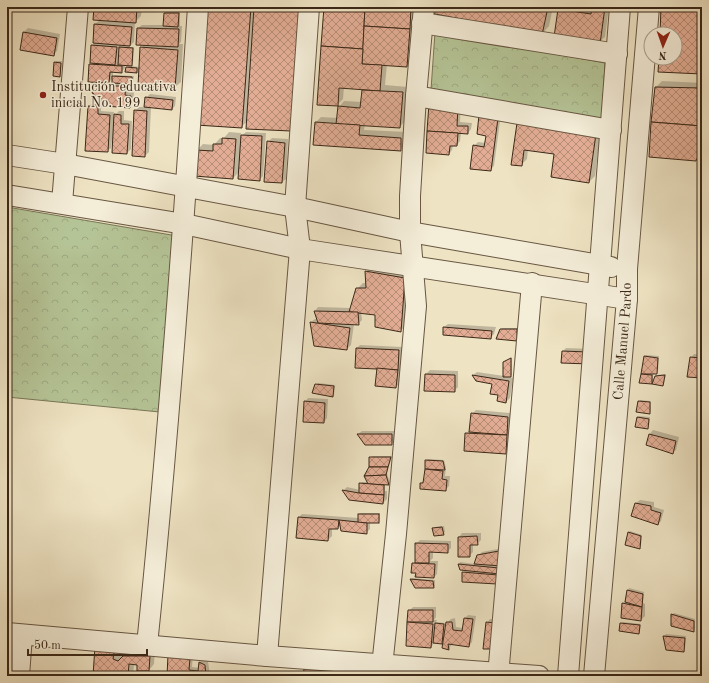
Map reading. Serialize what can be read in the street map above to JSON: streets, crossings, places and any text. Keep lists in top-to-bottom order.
{
  "streets": {
    "street": ["Calle Manuel Pardo"]
  },
  "places": ["Institución educativa inicial No. 199"],
  "scale_bar": "50 m",
  "north": "bottom"
}
